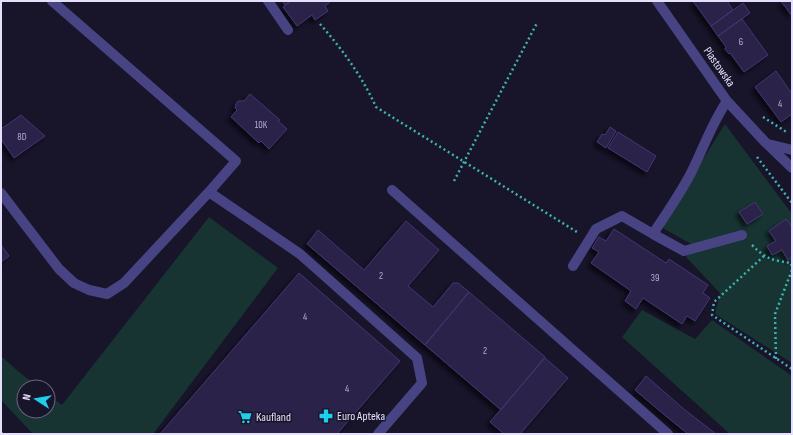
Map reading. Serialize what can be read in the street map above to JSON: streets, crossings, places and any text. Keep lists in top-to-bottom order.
{
  "streets": {
    "street": ["Piastowska"]
  },
  "places": {
    "pharmacy": ["Euro Apteka"],
    "supermarket": ["Kaufland"]
  },
  "house_numbers": [
    "6",
    "4",
    "10K",
    "8D",
    "2",
    "39",
    "4",
    "2",
    "4"
  ],
  "north": "left"
}
